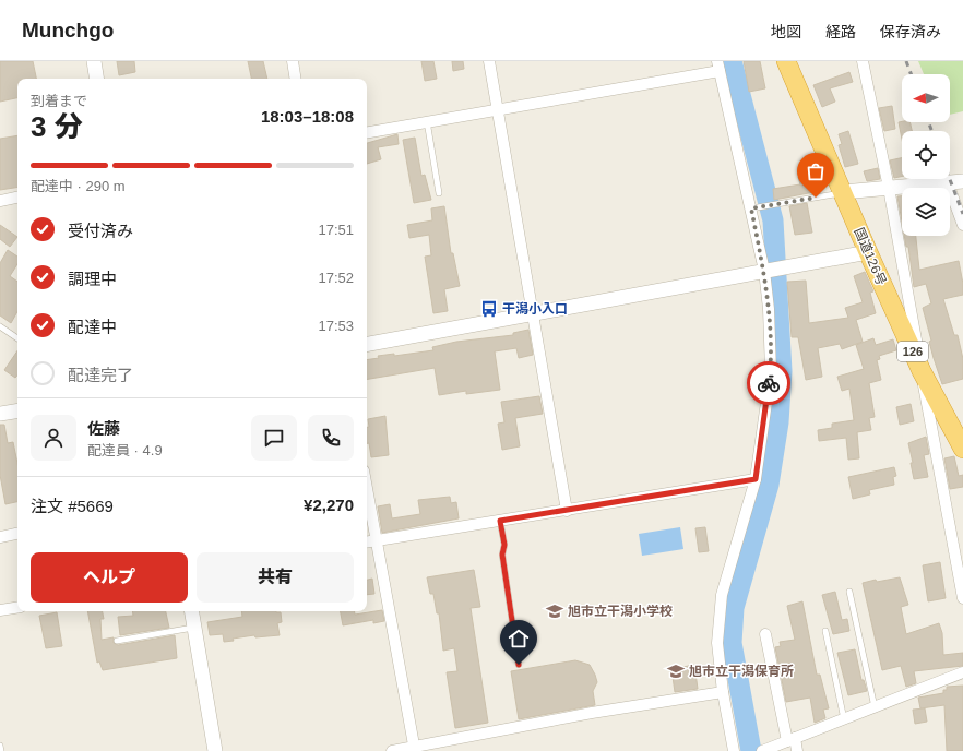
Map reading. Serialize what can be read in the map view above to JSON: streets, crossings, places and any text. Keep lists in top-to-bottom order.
{
  "streets": {
    "highway": ["国道126号", "126"]
  },
  "places": {
    "bus stop": ["干潟小入口"],
    "school or university": ["旭市立干潟小学校", "旭市立干潟保育所"]
  },
  "north": "left",
  "page": {
    "header": "Munchgo",
    "nav": ["地図", "経路", "保存済み"],
    "heading": ["3 分", "到着まで", "18:03–18:08"],
    "panel": [
      "佐藤",
      "配達員 · 4.9",
      "注文 #5669",
      "¥2,270"
    ],
    "bar": "配達中 · 290 m",
    "list": [
      ["受付済み", "17:51"],
      ["調理中", "17:52"],
      ["配達中", "17:53"],
      "配達完了"
    ],
    "buttons": ["ヘルプ", "共有"]
  }
}
